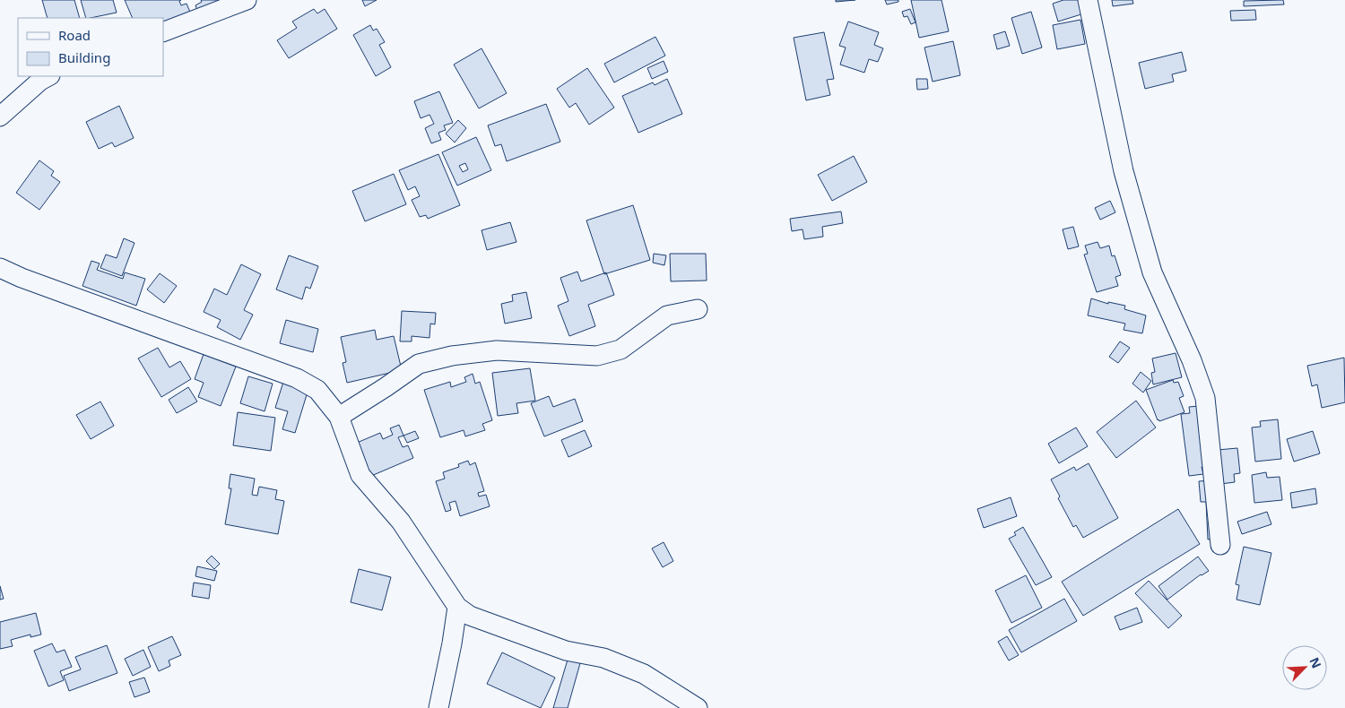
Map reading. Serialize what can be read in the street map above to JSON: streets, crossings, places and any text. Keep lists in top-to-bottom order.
{
  "legend": ["Road", "Building"],
  "north": "top right"
}
